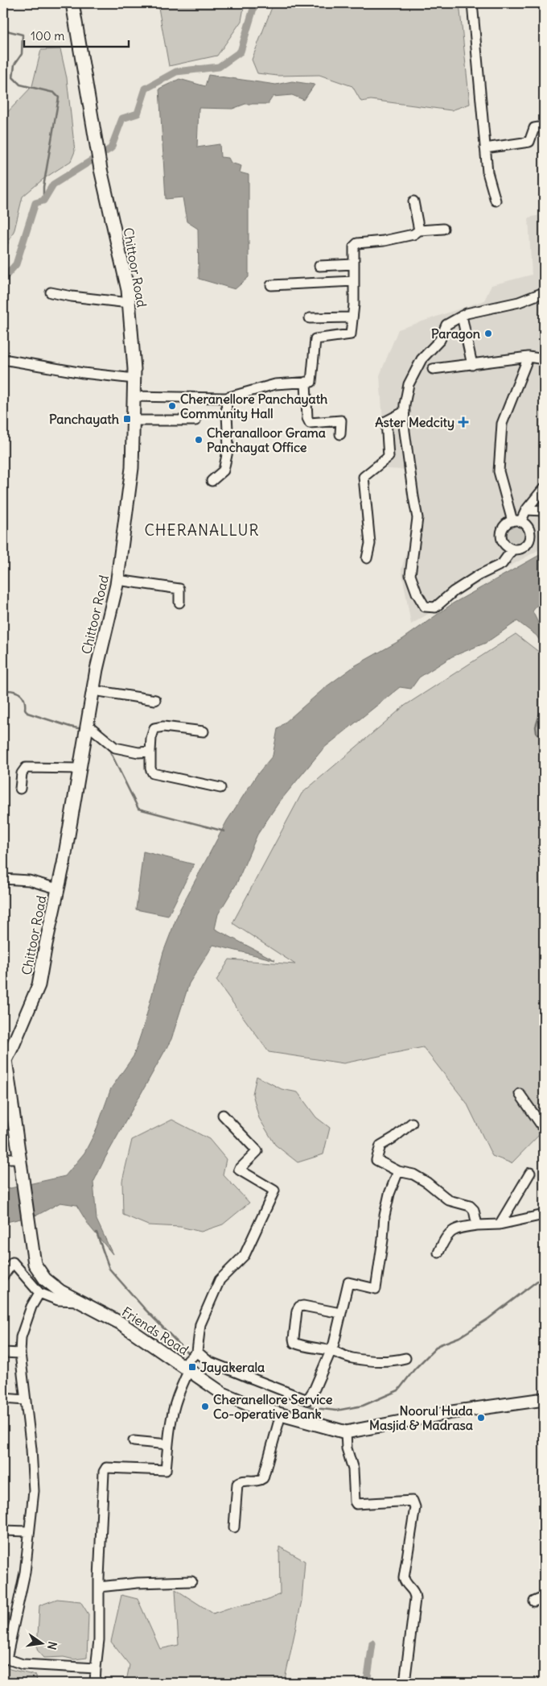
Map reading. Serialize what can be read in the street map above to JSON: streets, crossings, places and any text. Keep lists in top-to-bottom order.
{
  "streets": {
    "main road": ["Chittoor Road", "Friends Road"]
  },
  "crossings": [
    ["Chittoor Road", "Friends Road"]
  ],
  "districts": ["CHERANALLUR"],
  "places": {
    "other": [
      "Paragon",
      "Cheranellore Panchayath Community Hall",
      "Cheranalloor Grama Panchayat Office",
      "Cheranellore Service Co-operative Bank",
      "Noorul Huda Masjid & Madrasa"
    ],
    "transit": ["Panchayath", "Jayakerala"],
    "health": ["Aster Medcity"]
  },
  "scale_bar": "100 m",
  "north": "right"
}
